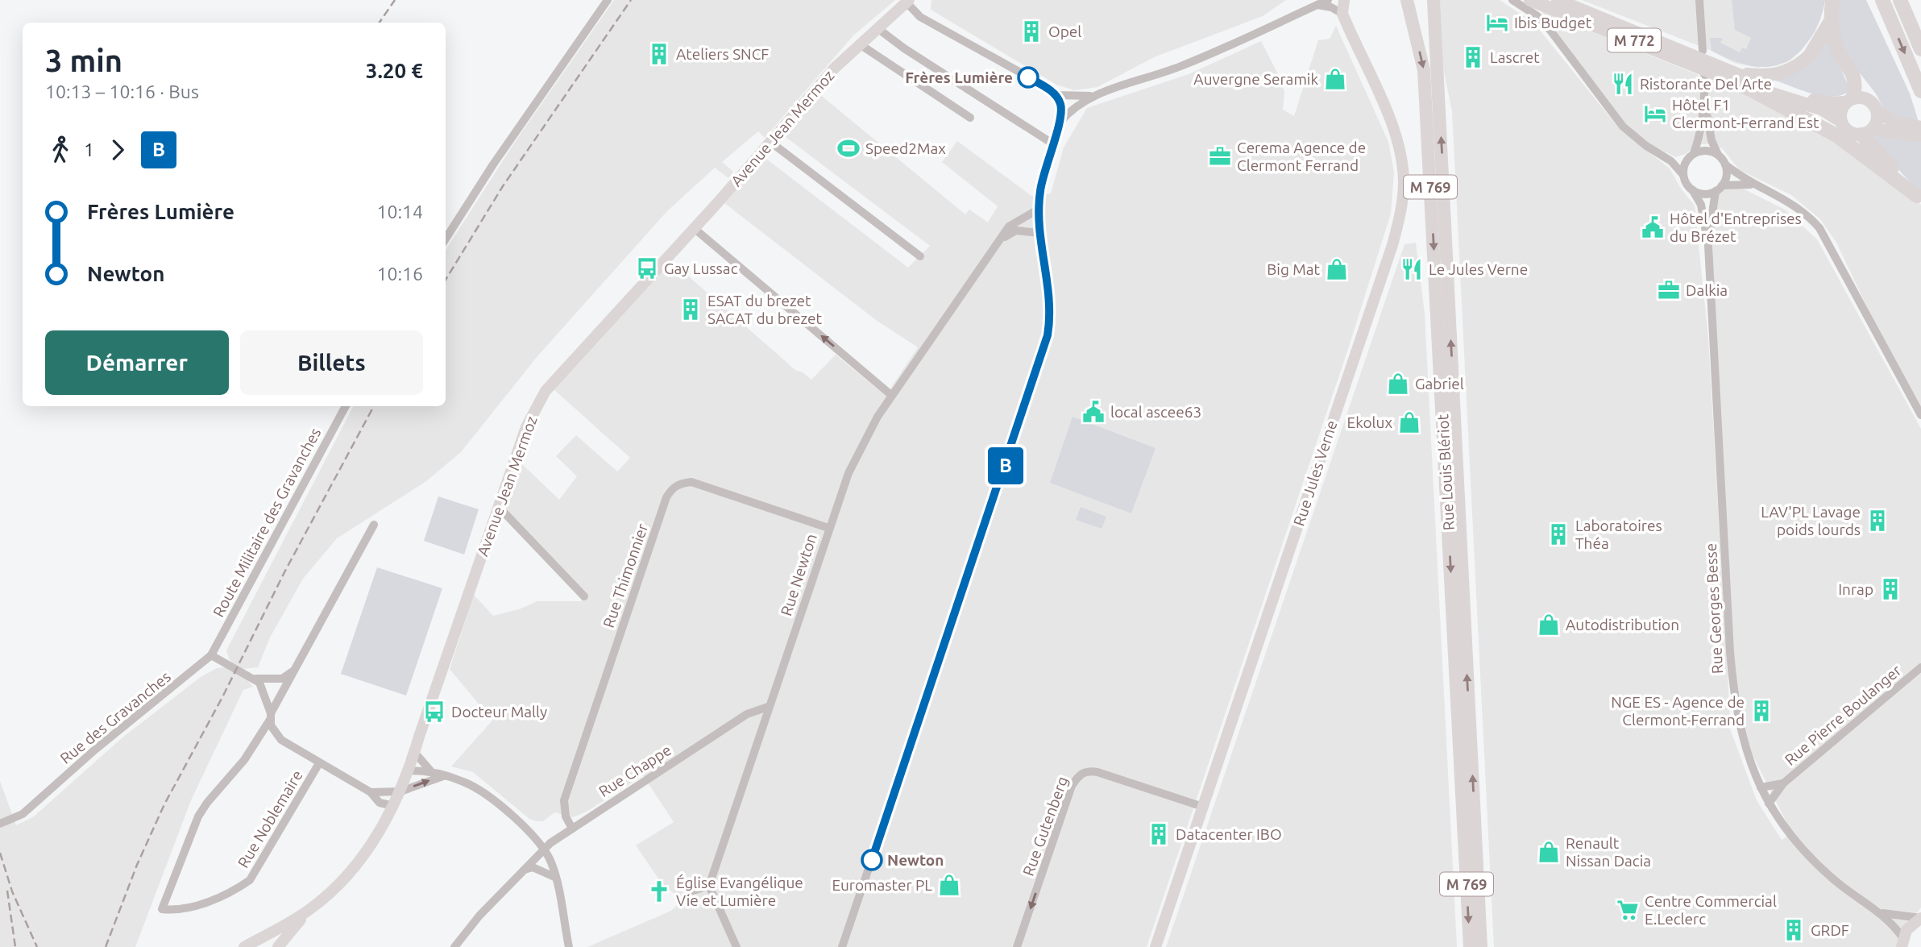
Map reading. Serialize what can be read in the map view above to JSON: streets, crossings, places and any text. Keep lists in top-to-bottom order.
{
  "streets": {
    "main road": [
      "M 772",
      "Avenue Jean Mermoz",
      "M 769",
      "Rue Louis Blériot",
      "Rue Jules Verne"
    ],
    "street": [
      "Route Militaire des Gravanches",
      "Rue Newton",
      "Rue Thimonnier",
      "Rue Georges Besse",
      "Rue Pierre Boulanger",
      "Rue des Gravanches",
      "Rue Chappe",
      "Rue Noblemaire",
      "Rue Gutenberg"
    ]
  },
  "crossings": [
    ["Rue Jules Verne", "Rue Gutenberg"],
    ["Route Militaire des Gravanches", "Rue des Gravanches"],
    ["Rue Newton", "Rue Thimonnier"],
    ["Rue Newton", "Rue Chappe"],
    ["Rue Thimonnier", "Rue Chappe"],
    ["Rue Georges Besse", "Rue Pierre Boulanger"]
  ],
  "places": {
    "hotel": ["Ibis Budget", "Hôtel F1 Clermont-Ferrand Est"],
    "building": [
      "Opel",
      "Ateliers SNCF",
      "Lascret",
      "ESAT du brezet SACAT du brezet",
      "LAV'PL Lavage poids lourds",
      "Laboratoires Théa",
      "Inrap",
      "NGE ES - Agence de Clermont-Ferrand",
      "Datacenter IBO",
      "GRDF"
    ],
    "other": ["Frères Lumière", "Newton"],
    "shop": [
      "Auvergne Seramik",
      "Big Mat",
      "Gabriel",
      "Ekolux",
      "Autodistribution",
      "Renault Nissan Dacia",
      "Euromaster PL"
    ],
    "restaurant": ["Ristorante Del Arte", "Le Jules Verne"],
    "sports": ["Speed2Max"],
    "office": ["Cerema Agence de Clermont Ferrand", "Dalkia"],
    "public building": ["Hôtel d'Entreprises du Brézet", "local ascee63"],
    "bus stop": ["Gay Lussac", "Docteur Mally"],
    "church": ["Église Evangélique Vie et Lumière"],
    "supermarket": ["Centre Commercial E.Leclerc"]
  },
  "lines": ["bus line B"],
  "page": {
    "on_map": "B",
    "heading": ["3 min", "10:13 – 10:16 · Bus", "3.20 €"],
    "legs": ["1", "B"],
    "list": [
      {
        "name": "Frères Lumière",
        "value": "10:14"
      },
      {
        "name": "Newton",
        "value": "10:16"
      }
    ],
    "buttons": ["Démarrer", "Billets"]
  }
}
